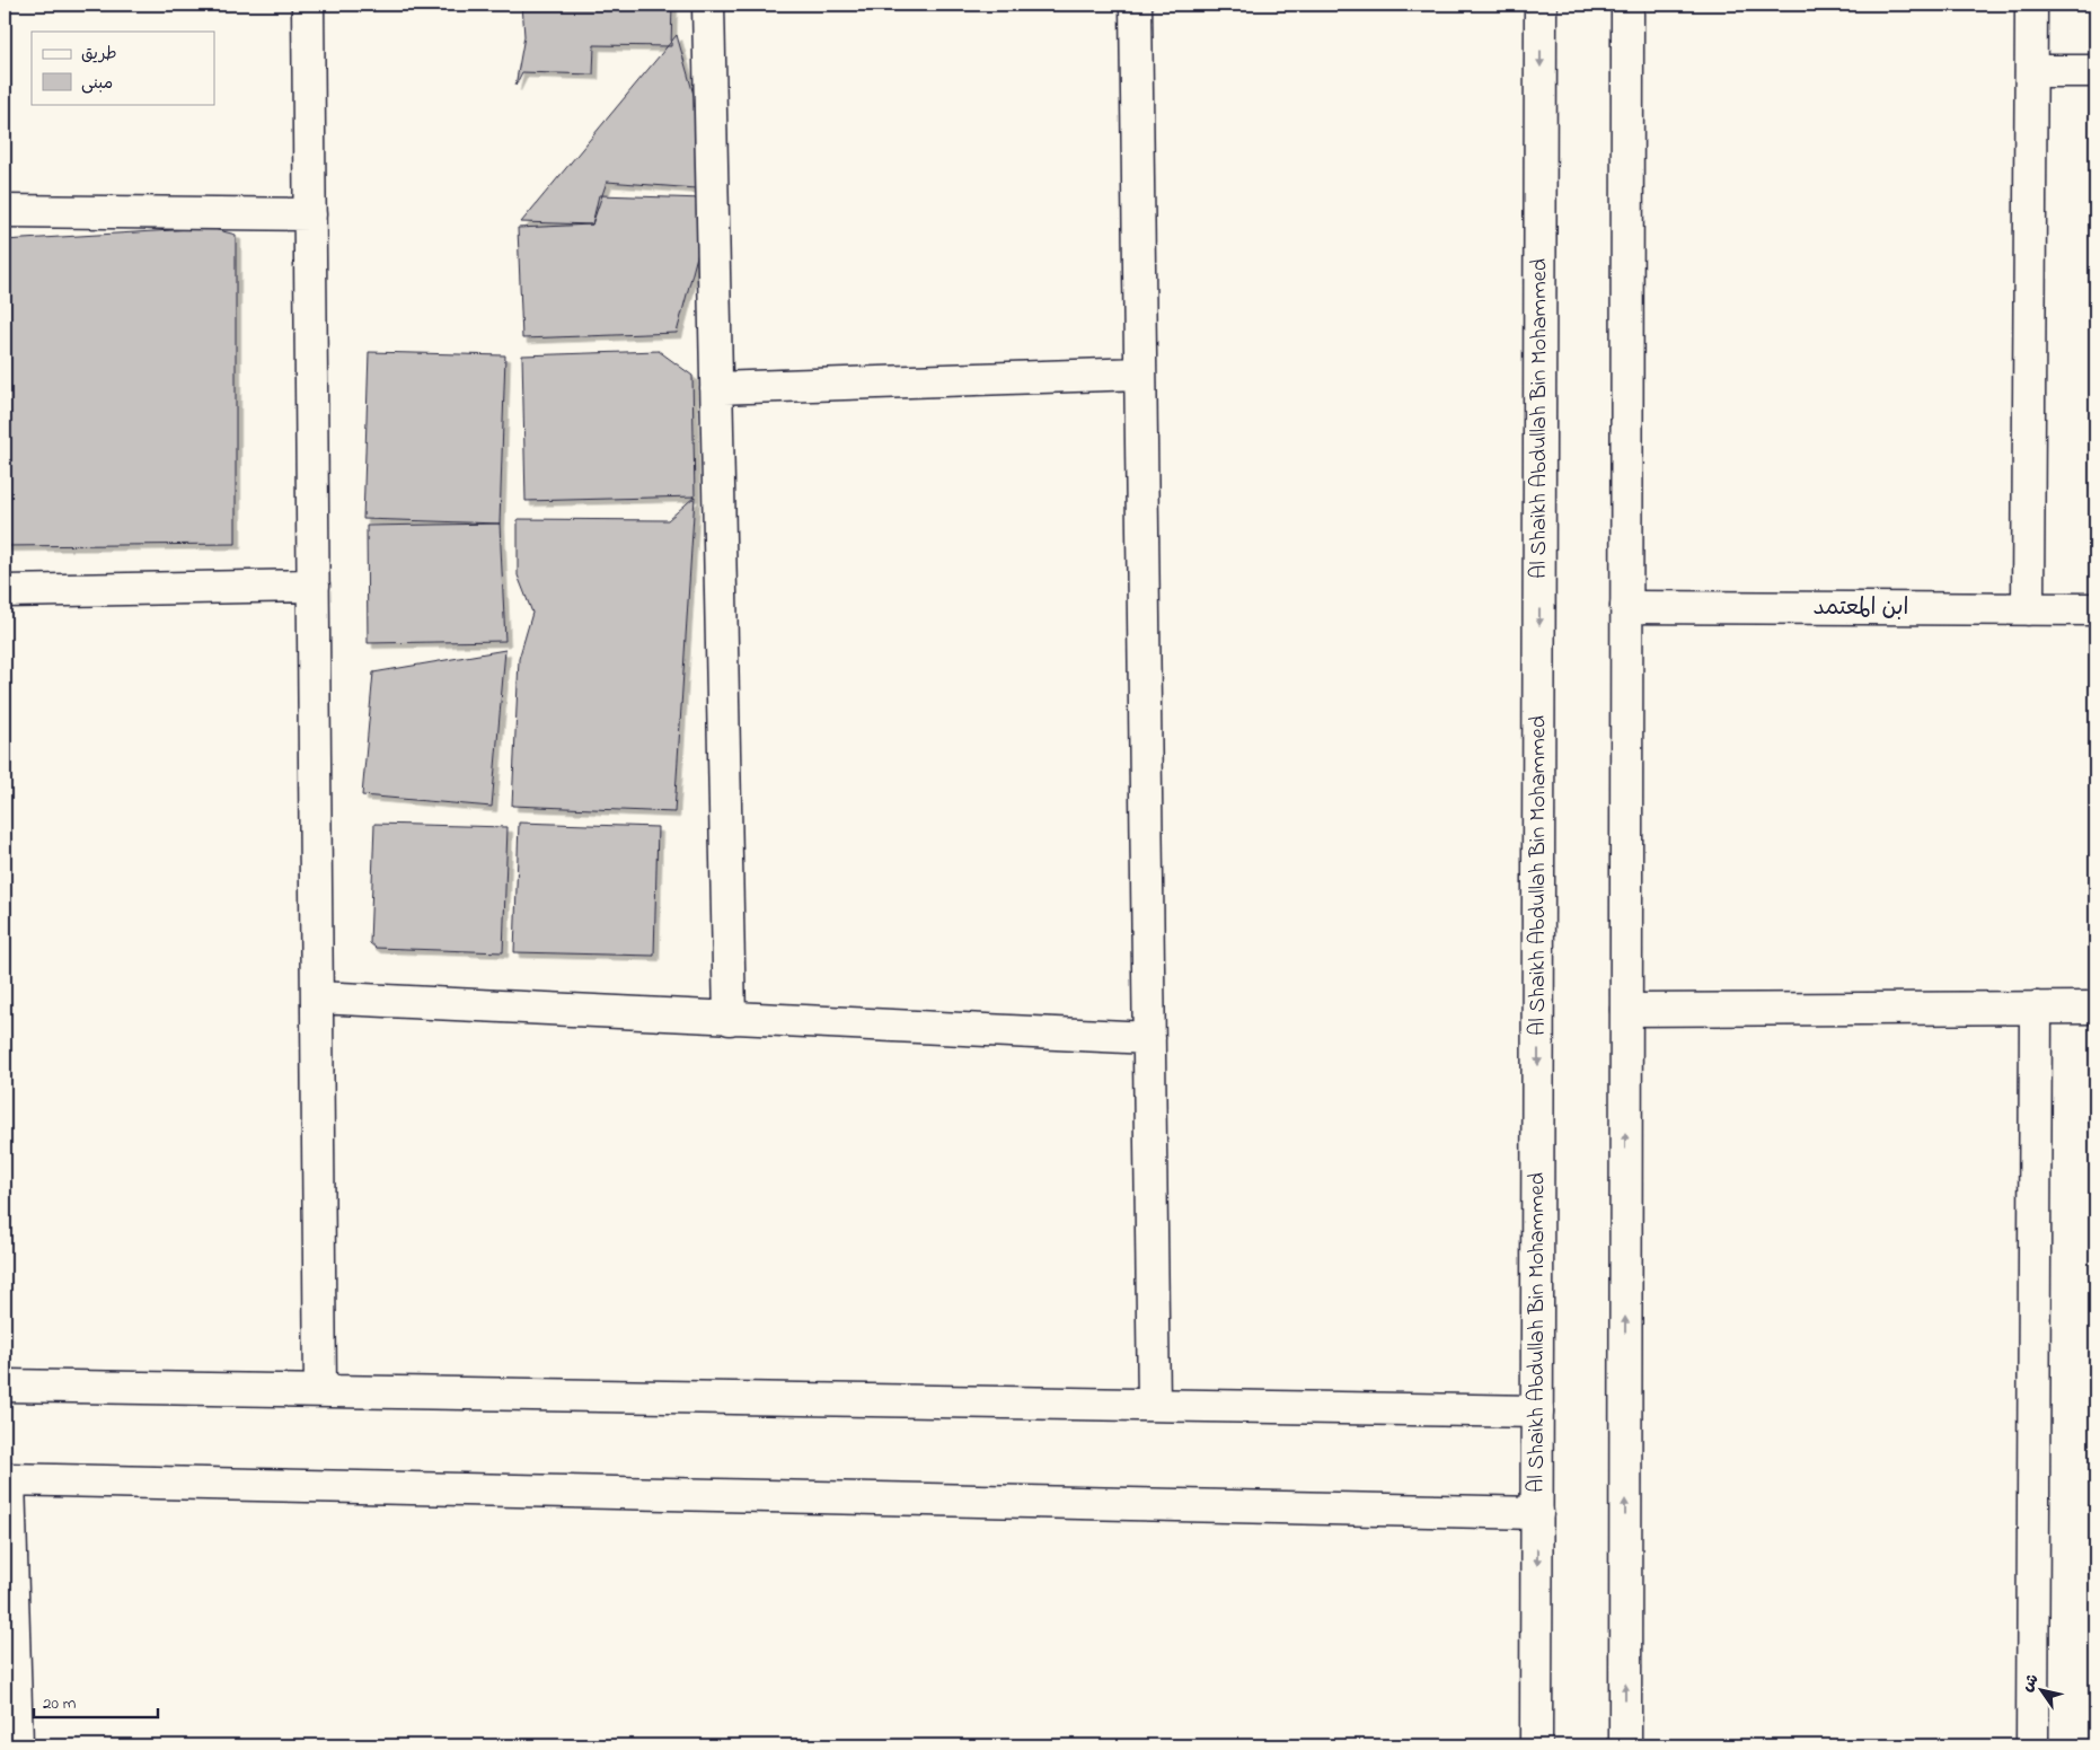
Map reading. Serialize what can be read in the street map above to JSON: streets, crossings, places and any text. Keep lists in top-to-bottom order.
{
  "streets": {
    "street": ["Al Shaikh Abdullah Bin Mohammed", "ابن المعتمد"]
  },
  "legend": ["طريق", "مبنى"],
  "scale_bar": "20 m",
  "north": "top left"
}
